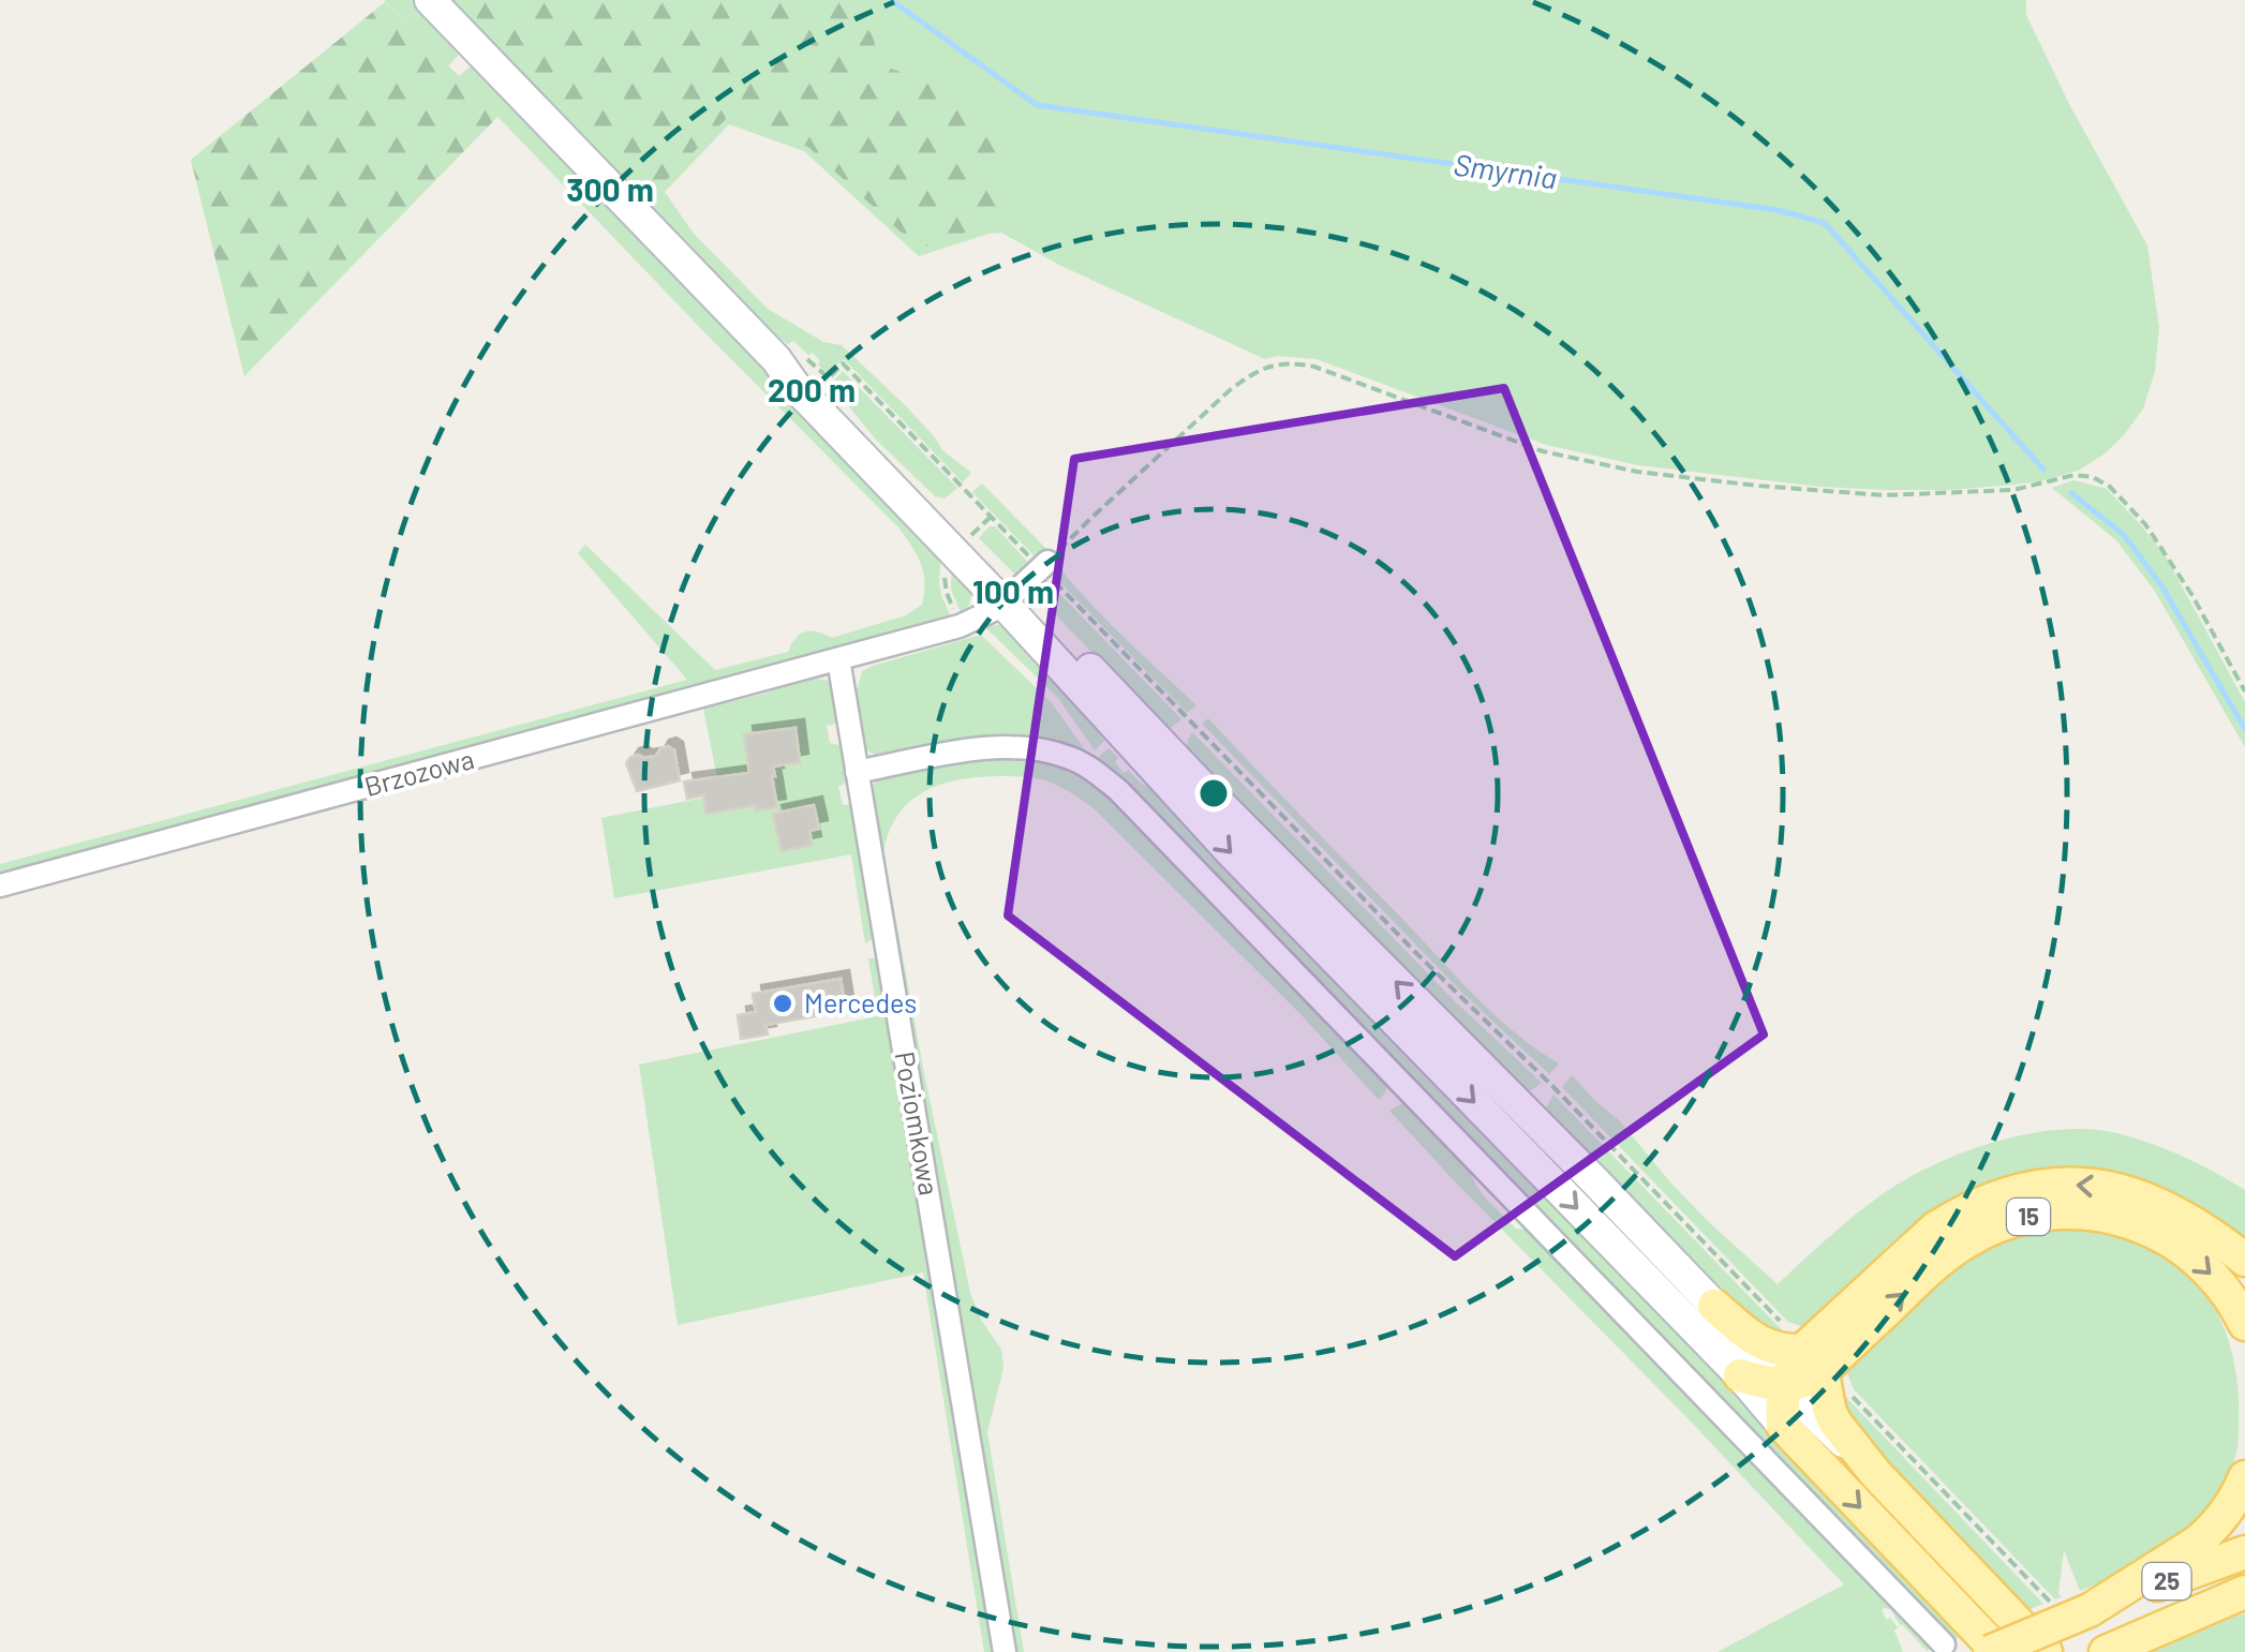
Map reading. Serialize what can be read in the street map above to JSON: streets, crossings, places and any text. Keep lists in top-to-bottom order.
{
  "streets": {
    "main road": ["15", "25"],
    "street": ["Brzozowa", "Poziomkowa"]
  },
  "crossings": [
    ["Brzozowa", "Poziomkowa"]
  ],
  "water": ["Smyrnia"],
  "places": ["Mercedes"],
  "rings": ["300 m", "200 m", "100 m"]
}
